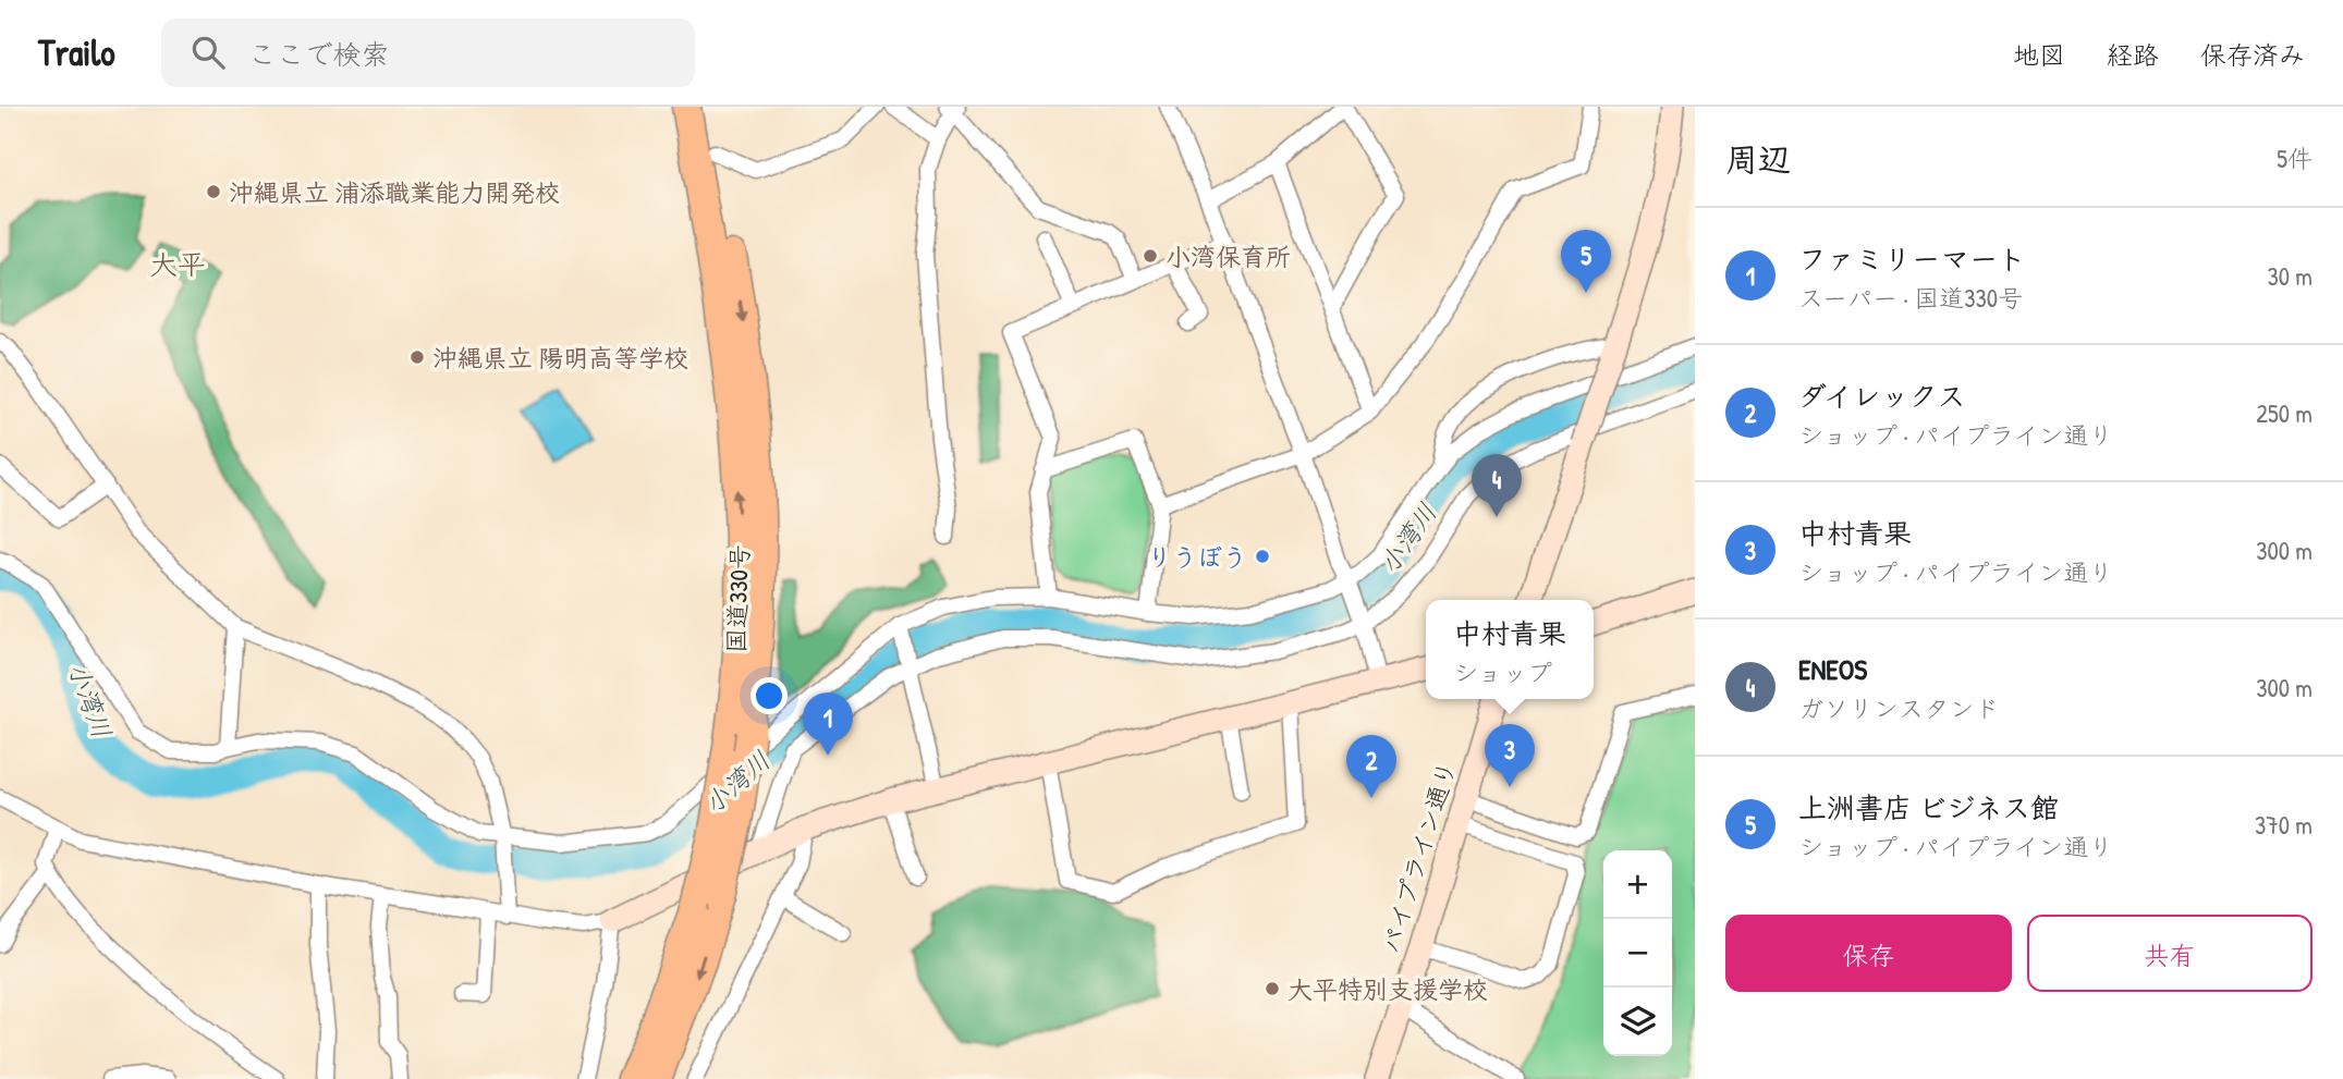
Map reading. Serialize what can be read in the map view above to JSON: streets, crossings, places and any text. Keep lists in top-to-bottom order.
{
  "streets": {
    "highway": ["国道330号"],
    "street": ["パイプライン通り"]
  },
  "districts": ["大平"],
  "water": ["小湾川"],
  "places": [
    "沖縄県立 浦添職業能力開発校",
    "小湾保育所",
    "沖縄県立 陽明高等学校",
    "りうぼう",
    "大平特別支援学校"
  ],
  "page": {
    "header": "Trailo",
    "search": "ここで検索",
    "nav": ["地図", "経路", "保存済み"],
    "heading": ["周辺", "5件"],
    "list": [
      {
        "mark": "1",
        "name": "ファミリーマート",
        "note": "スーパー · 国道330号",
        "value": "30 m"
      },
      {
        "mark": "2",
        "name": "ダイレックス",
        "note": "ショップ · パイプライン通り",
        "value": "250 m"
      },
      {
        "mark": "3",
        "name": "中村青果",
        "note": "ショップ · パイプライン通り",
        "value": "300 m"
      },
      {
        "mark": "4",
        "name": "ENEOS",
        "note": "ガソリンスタンド",
        "value": "300 m"
      },
      {
        "mark": "5",
        "name": "上洲書店 ビジネス館",
        "note": "ショップ · パイプライン通り",
        "value": "370 m"
      }
    ],
    "pins": [
      "5",
      "4",
      "1",
      "3",
      "2"
    ],
    "popup": ["中村青果", "ショップ"],
    "map_buttons": ["+", "−"],
    "buttons": ["保存", "共有"]
  }
}
